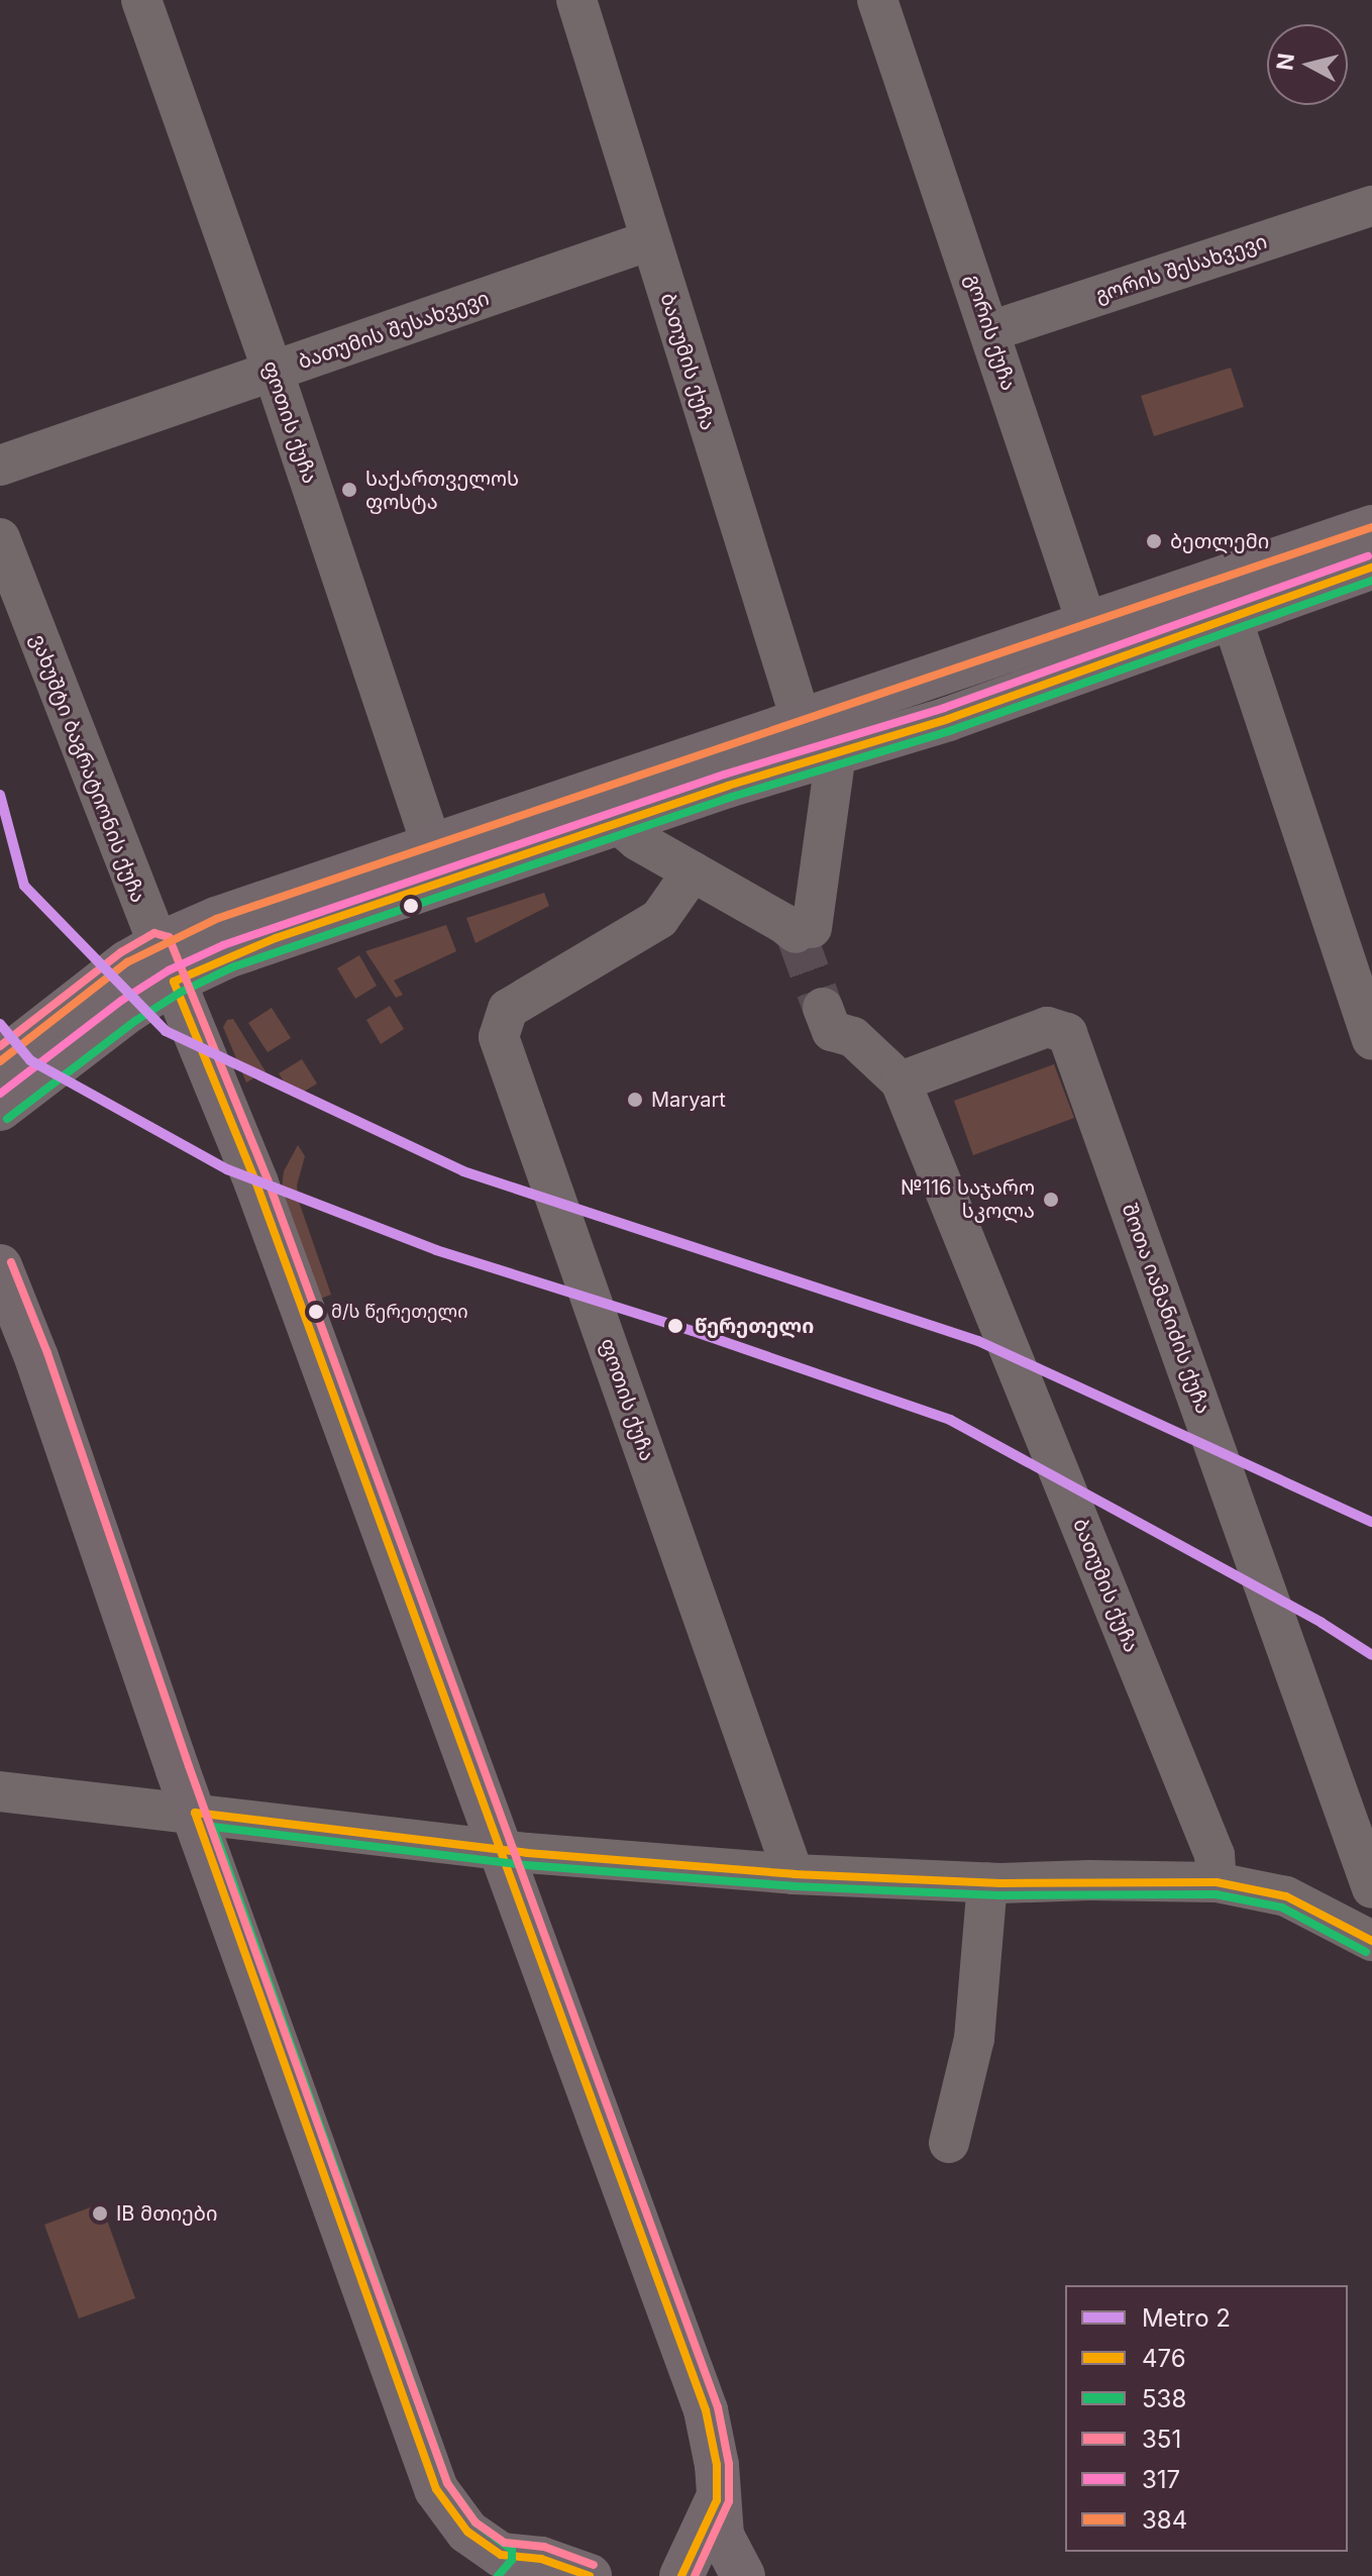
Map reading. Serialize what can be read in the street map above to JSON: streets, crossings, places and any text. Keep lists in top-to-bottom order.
{
  "streets": {
    "main road": ["ვახუშტი ბაგრატიონის ქუჩა"],
    "street": [
      "გორის შესახვევი",
      "ბათუმის შესახვევი",
      "გორის ქუჩა",
      "ბათუმის ქუჩა",
      "ფოთის ქუჩა",
      "შოთა იამანიძის ქუჩა"
    ]
  },
  "crossings": [
    ["გორის შესახვევი", "გორის ქუჩა"],
    ["ბათუმის შესახვევი", "ბათუმის ქუჩა"],
    ["ბათუმის შესახვევი", "ფოთის ქუჩა"],
    ["ბათუმის ქუჩა", "შოთა იამანიძის ქუჩა"]
  ],
  "places": [
    "საქართველოს ფოსტა",
    "ბეთლემი",
    "Maryart",
    "№116 საჯარო სკოლა",
    "მ/ს წერეთელი",
    "წერეთელი",
    "IB მთიები"
  ],
  "lines": [
    "transit line 384",
    "transit line 317",
    "transit line 476",
    "transit line 538",
    "metro line 2",
    "transit line 351"
  ],
  "legend": [
    "Metro 2",
    "476",
    "538",
    "351",
    "317",
    "384"
  ],
  "north": "left"
}
